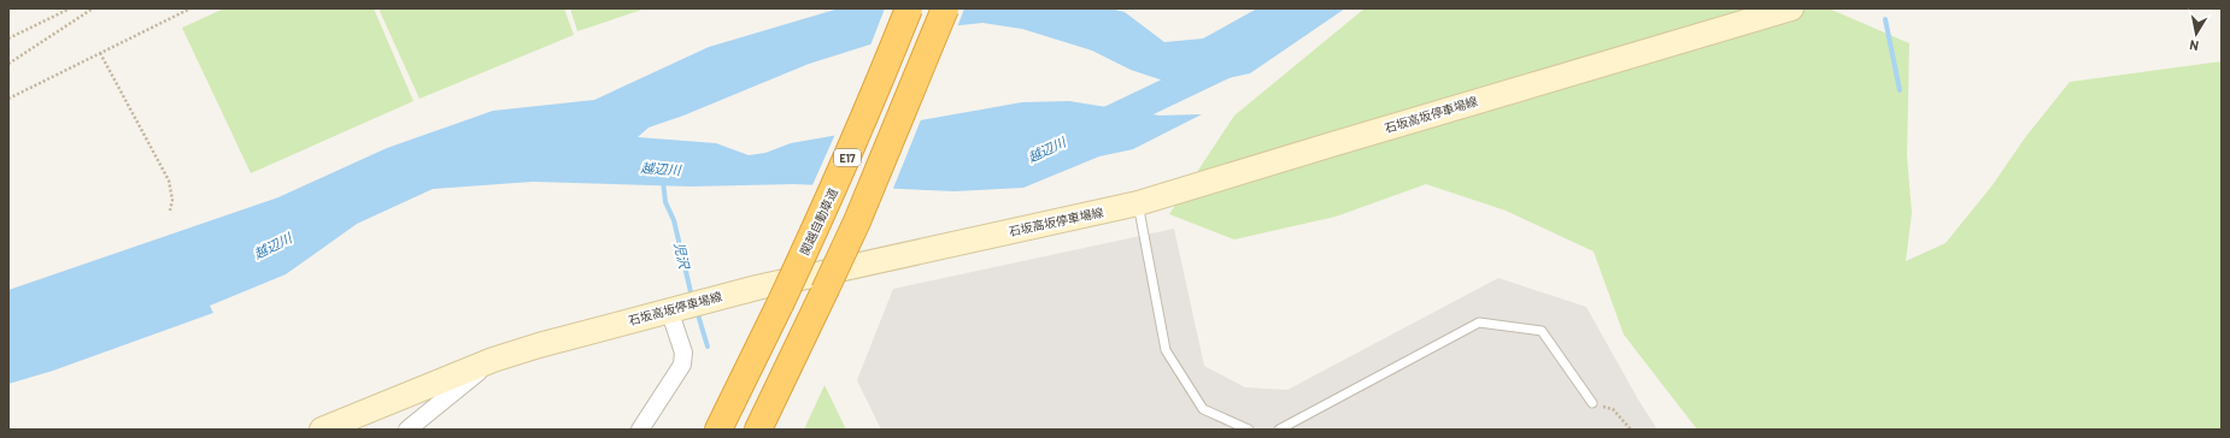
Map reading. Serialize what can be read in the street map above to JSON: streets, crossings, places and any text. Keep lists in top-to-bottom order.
{
  "streets": {
    "highway": ["E17", "関越自動車道"],
    "main road": ["石坂高坂停車場線"]
  },
  "water": ["越辺川", "児沢"],
  "north": "bottom"
}
